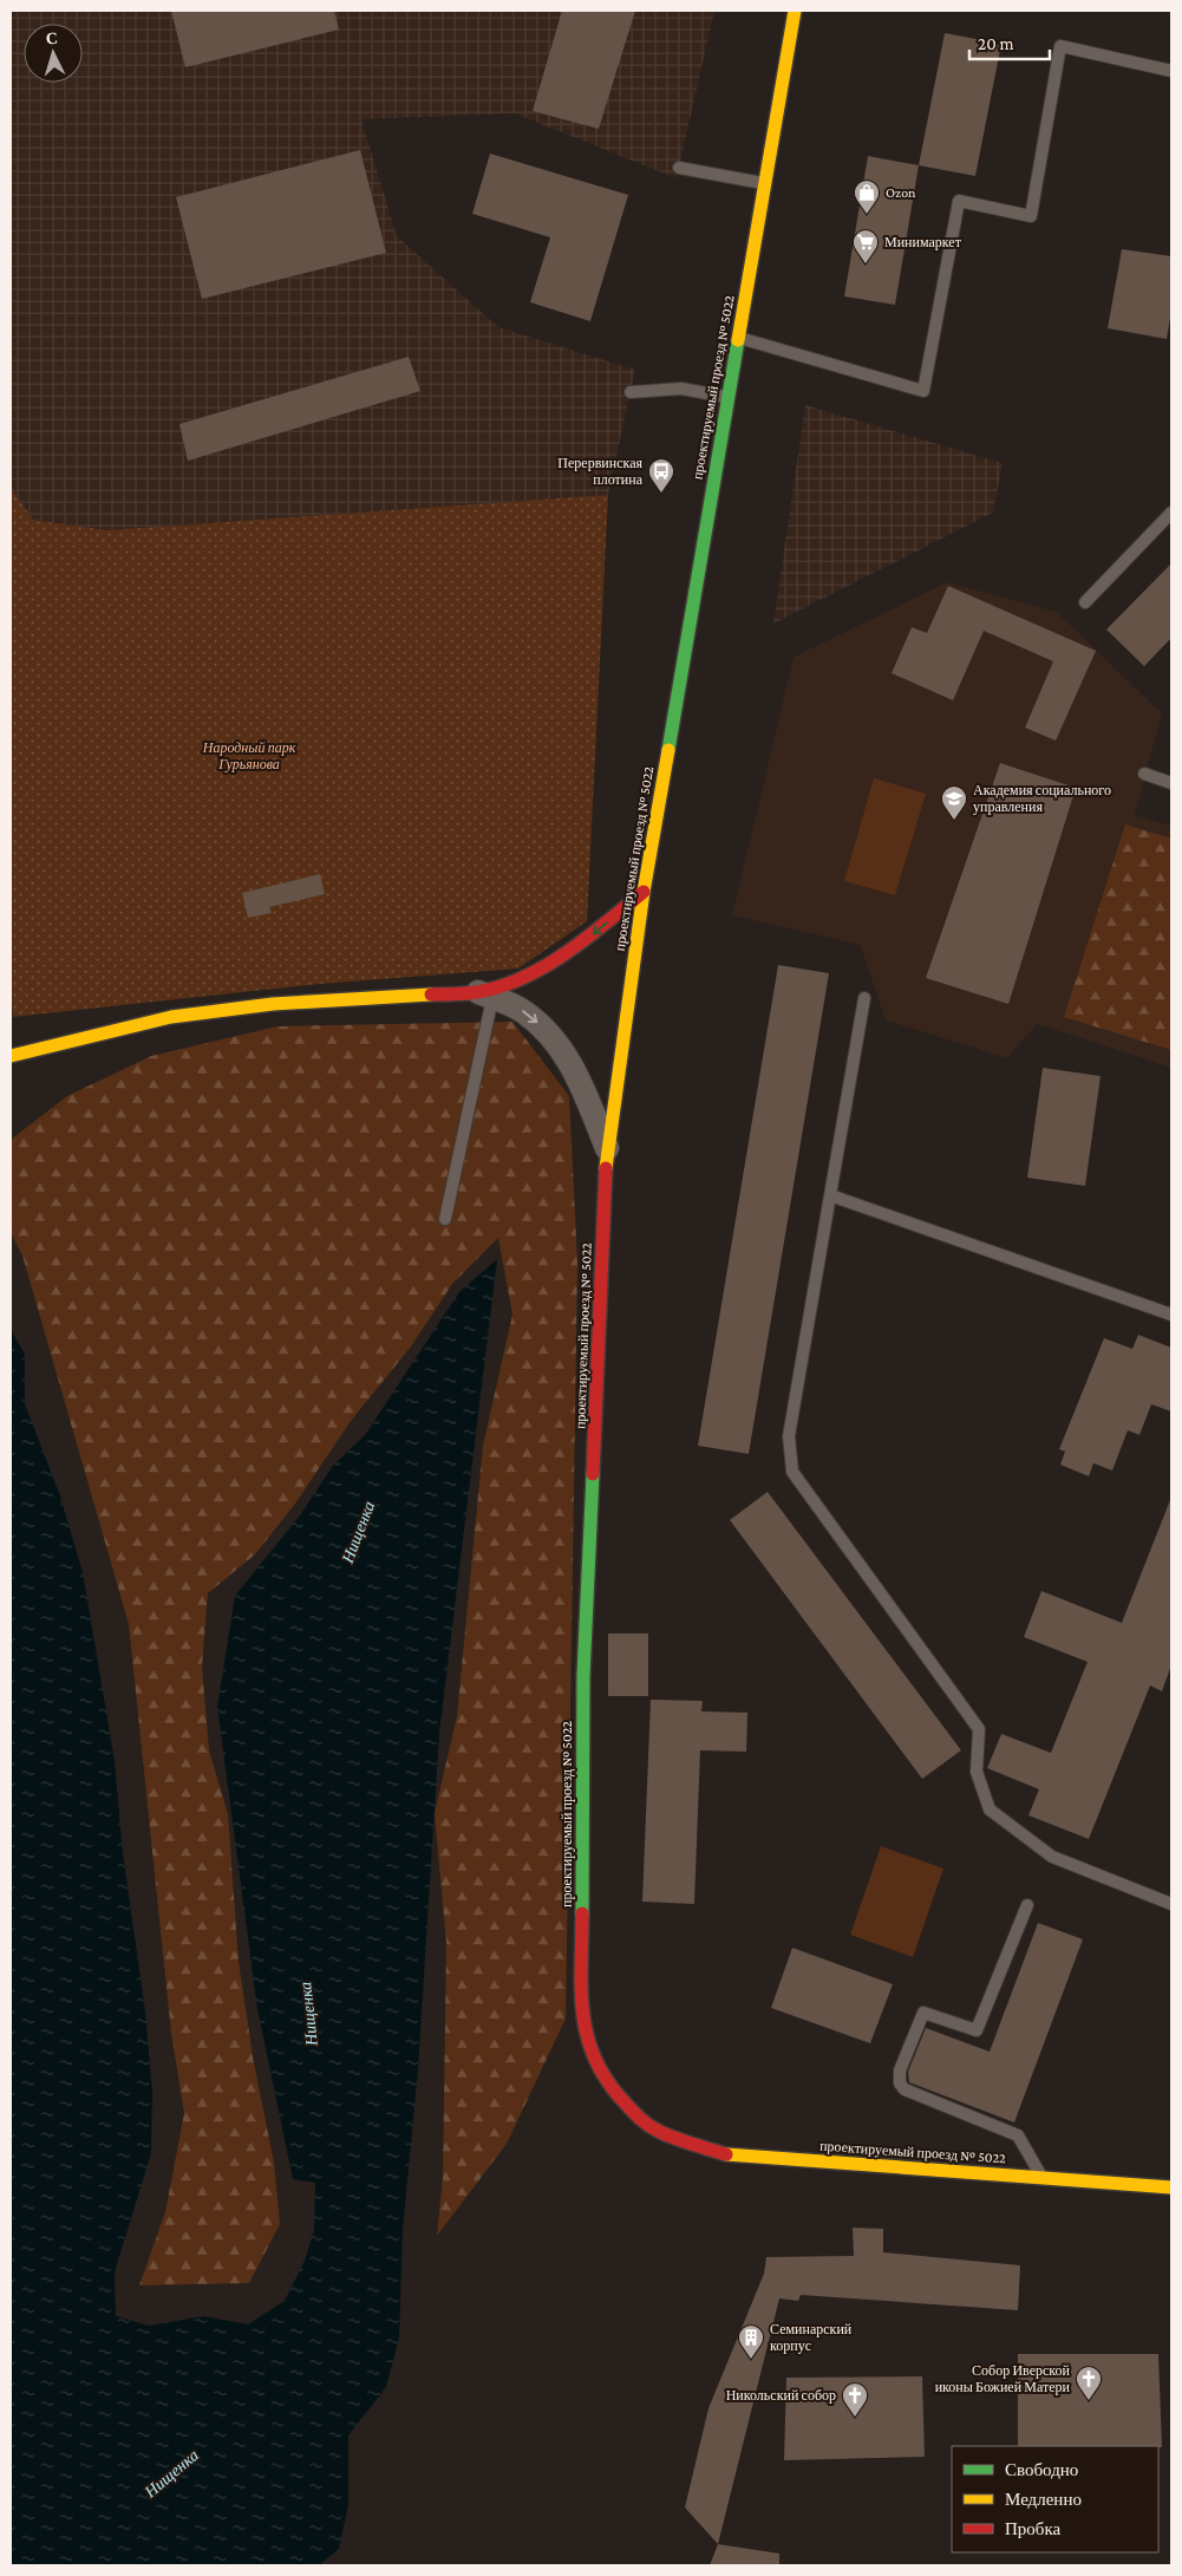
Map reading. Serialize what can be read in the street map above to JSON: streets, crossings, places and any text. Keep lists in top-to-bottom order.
{
  "streets": {
    "street": ["проектируемый проезд № 5022"]
  },
  "water": ["Нищенка"],
  "parks": ["Народный парк Гурьянова"],
  "places": {
    "shop": ["Ozon"],
    "supermarket": ["Минимаркет"],
    "bus stop": ["Перервинская плотина"],
    "school or university": ["Академия социального управления"],
    "building": ["Семинарский корпус"],
    "church": ["Собор Иверской иконы Божией Матери", "Никольский собор"]
  },
  "legend": ["Свободно", "Медленно", "Пробка"],
  "scale_bar": "20 m",
  "north": "top"
}
